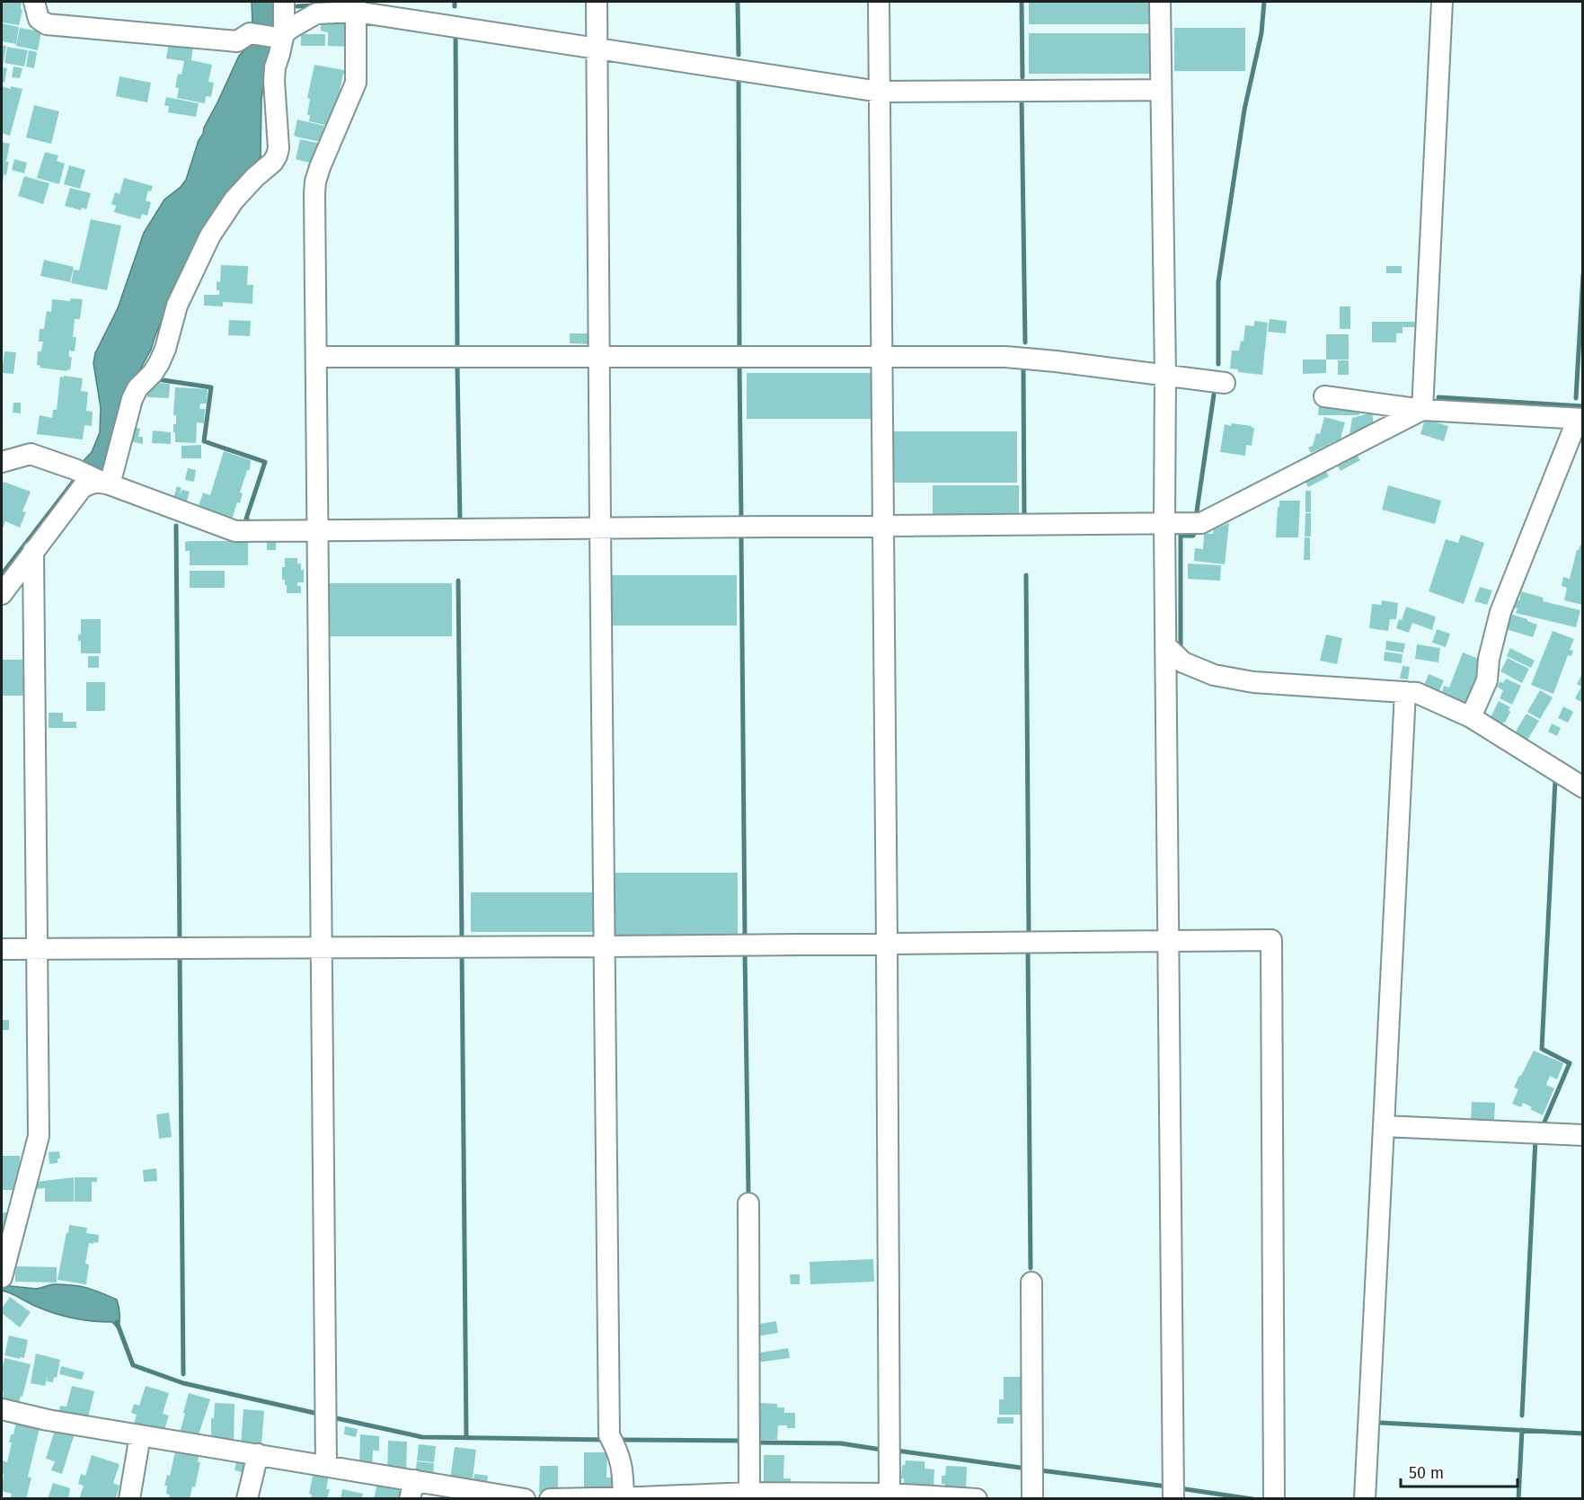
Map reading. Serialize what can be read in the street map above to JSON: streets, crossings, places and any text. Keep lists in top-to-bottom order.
{
  "scale_bar": "50 m"
}
